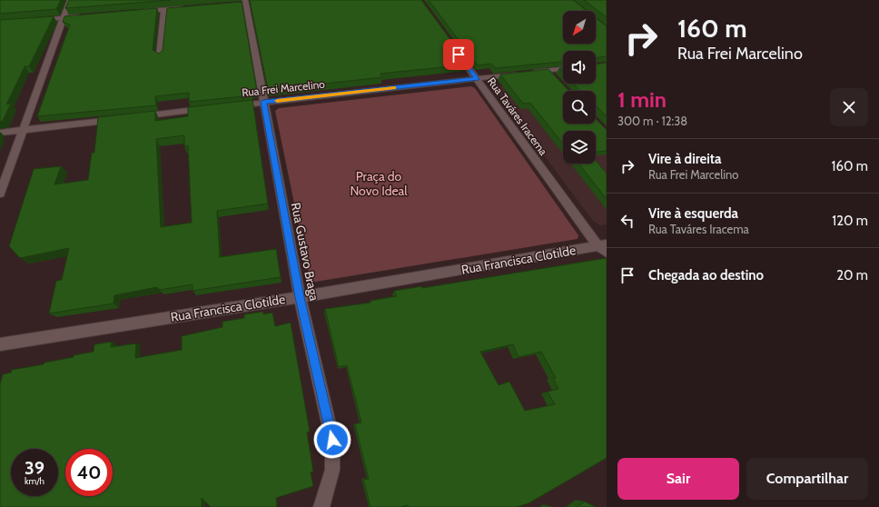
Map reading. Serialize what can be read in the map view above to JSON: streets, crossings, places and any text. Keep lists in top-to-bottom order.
{
  "streets": {
    "street": [
      "Rua Frei Marcelino",
      "Rua Taváres Iracema",
      "Rua Gustavo Braga",
      "Rua Francisca Clotilde"
    ]
  },
  "crossings": [
    ["Rua Frei Marcelino", "Rua Taváres Iracema"],
    ["Rua Frei Marcelino", "Rua Gustavo Braga"],
    ["Rua Taváres Iracema", "Rua Francisca Clotilde"],
    ["Rua Gustavo Braga", "Rua Francisca Clotilde"]
  ],
  "parks": ["Praça do Novo Ideal"],
  "north": "bottom left",
  "page": {
    "turn": ["160 m", "Rua Frei Marcelino"],
    "heading": ["1 min", "300 m · 12:38"],
    "list": [
      {
        "name": "Vire à direita",
        "note": "Rua Frei Marcelino",
        "value": "160 m"
      },
      {
        "name": "Vire à esquerda",
        "note": "Rua Taváres Iracema",
        "value": "120 m"
      },
      {
        "name": "Chegada ao destino",
        "value": "20 m"
      }
    ],
    "speed": "39 km/h",
    "limit": "40",
    "buttons": ["Sair", "Compartilhar"]
  }
}
